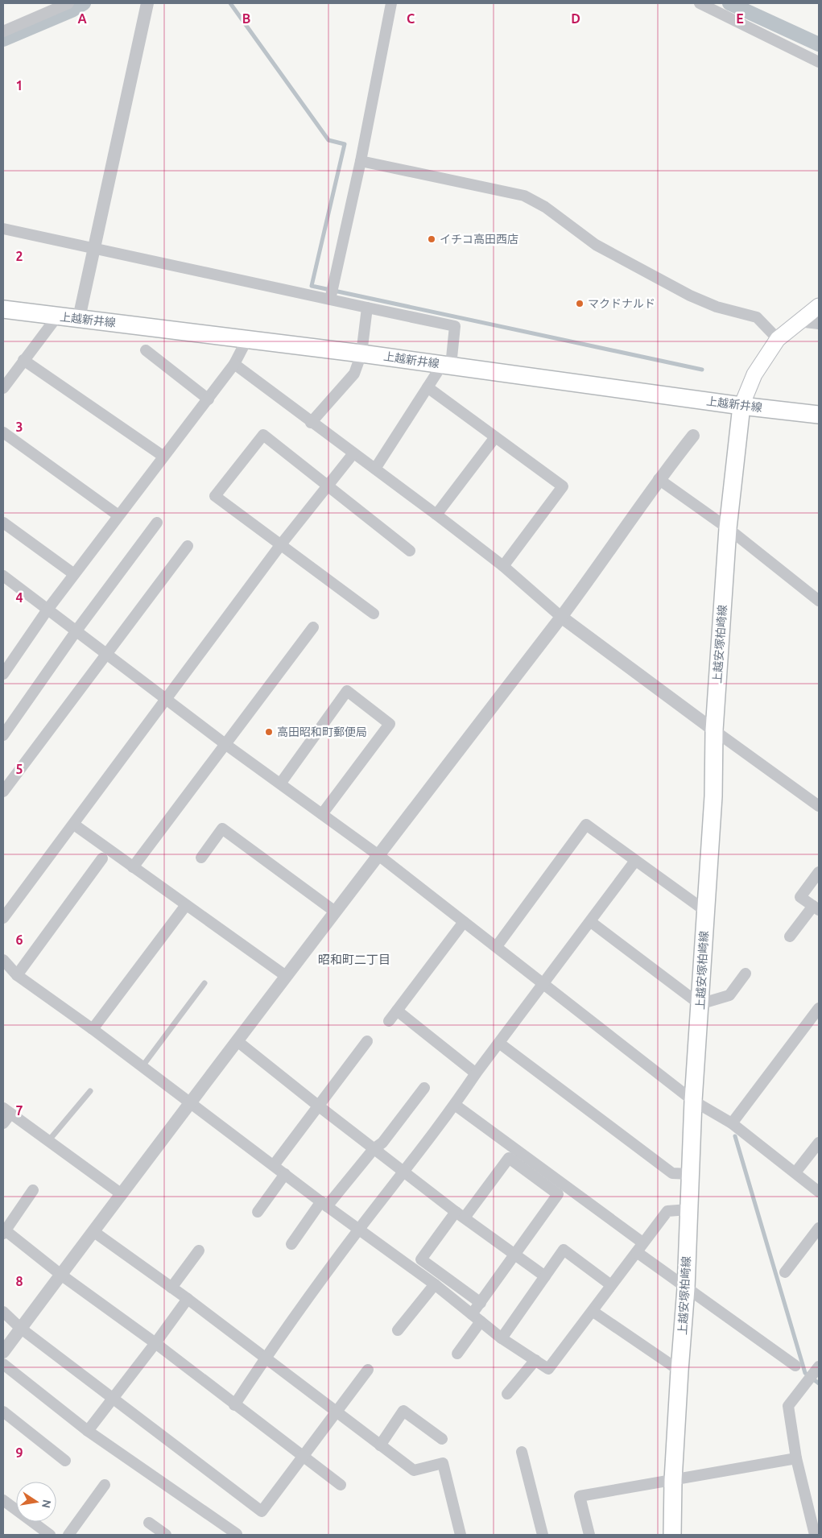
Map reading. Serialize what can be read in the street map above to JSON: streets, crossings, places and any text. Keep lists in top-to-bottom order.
{
  "streets": {
    "main road": ["上越新井線", "上越安塚柏崎線"]
  },
  "crossings": [
    ["上越新井線", "上越安塚柏崎線"]
  ],
  "districts": ["昭和町二丁目"],
  "places": ["イチコ高田西店", "マクドナルド", "高田昭和町郵便局"],
  "north": "right",
  "grid": {
    "columns": [
      "A",
      "B",
      "C",
      "D",
      "E"
    ],
    "rows": [
      "1",
      "2",
      "3",
      "4",
      "5",
      "6",
      "7",
      "8",
      "9"
    ]
  }
}
